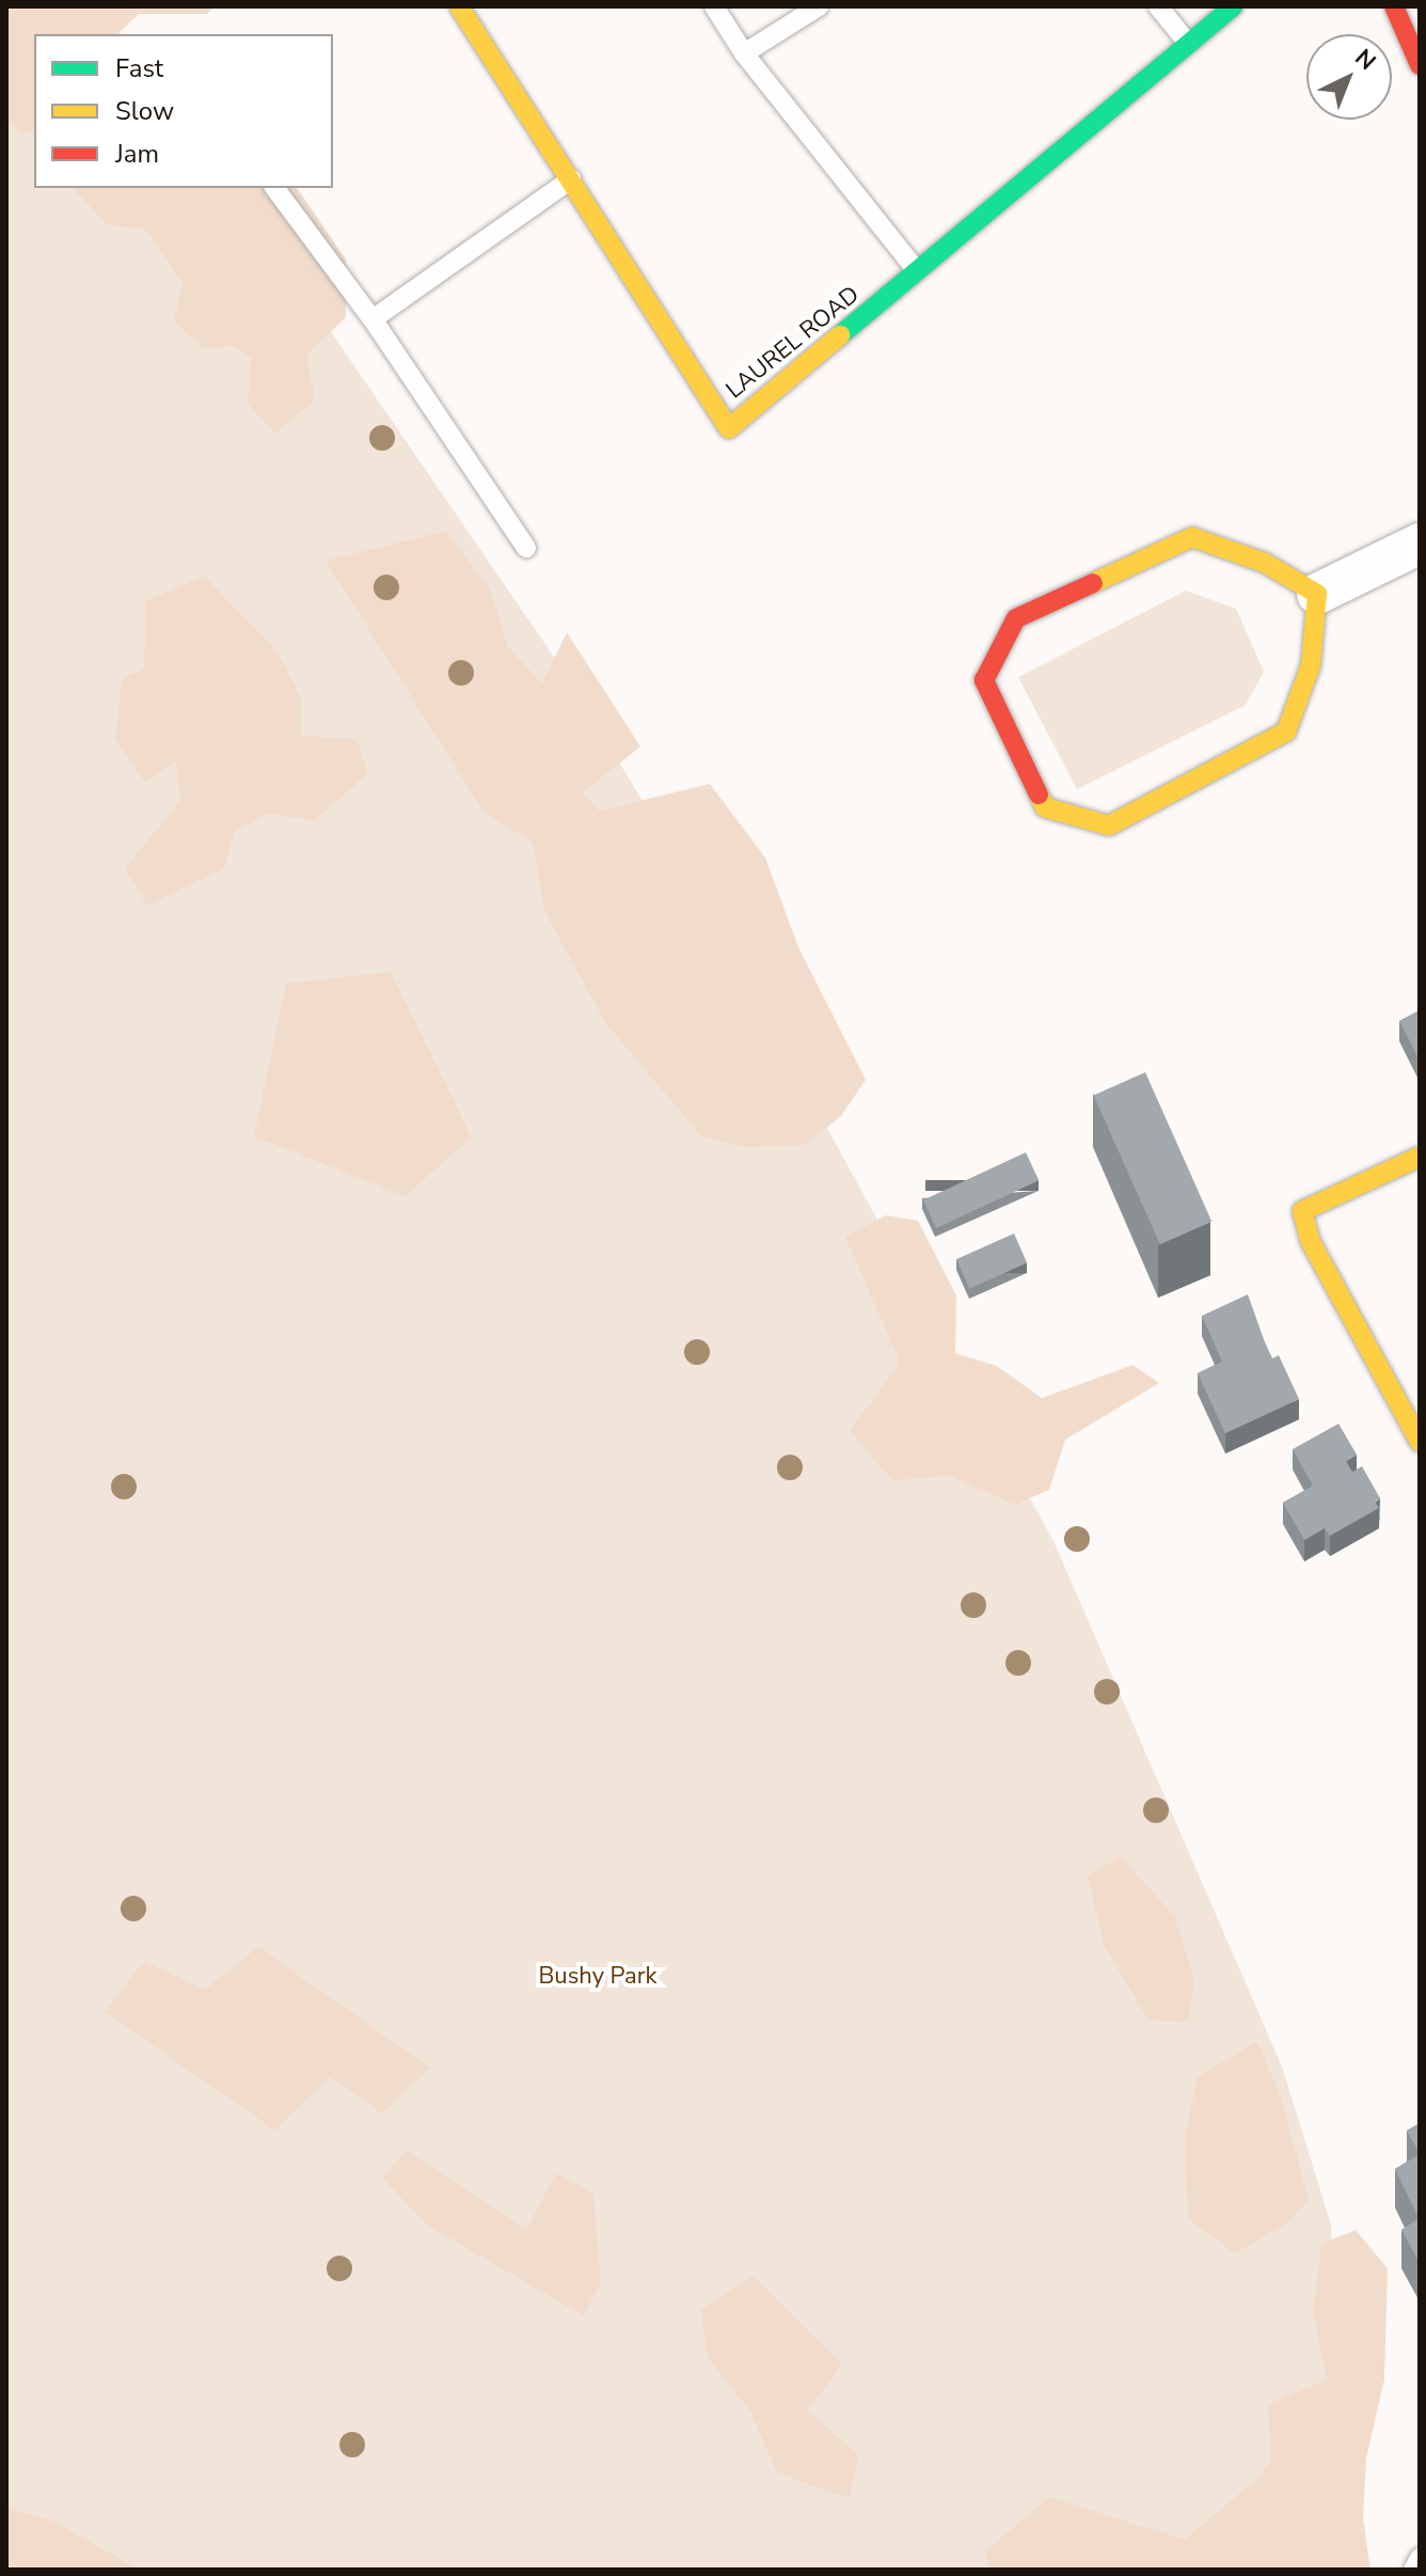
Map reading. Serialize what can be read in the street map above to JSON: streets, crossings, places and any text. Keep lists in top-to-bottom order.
{
  "streets": {
    "street": ["LAUREL ROAD"]
  },
  "parks": ["Bushy Park"],
  "legend": ["Fast", "Slow", "Jam"],
  "north": "top right"
}
